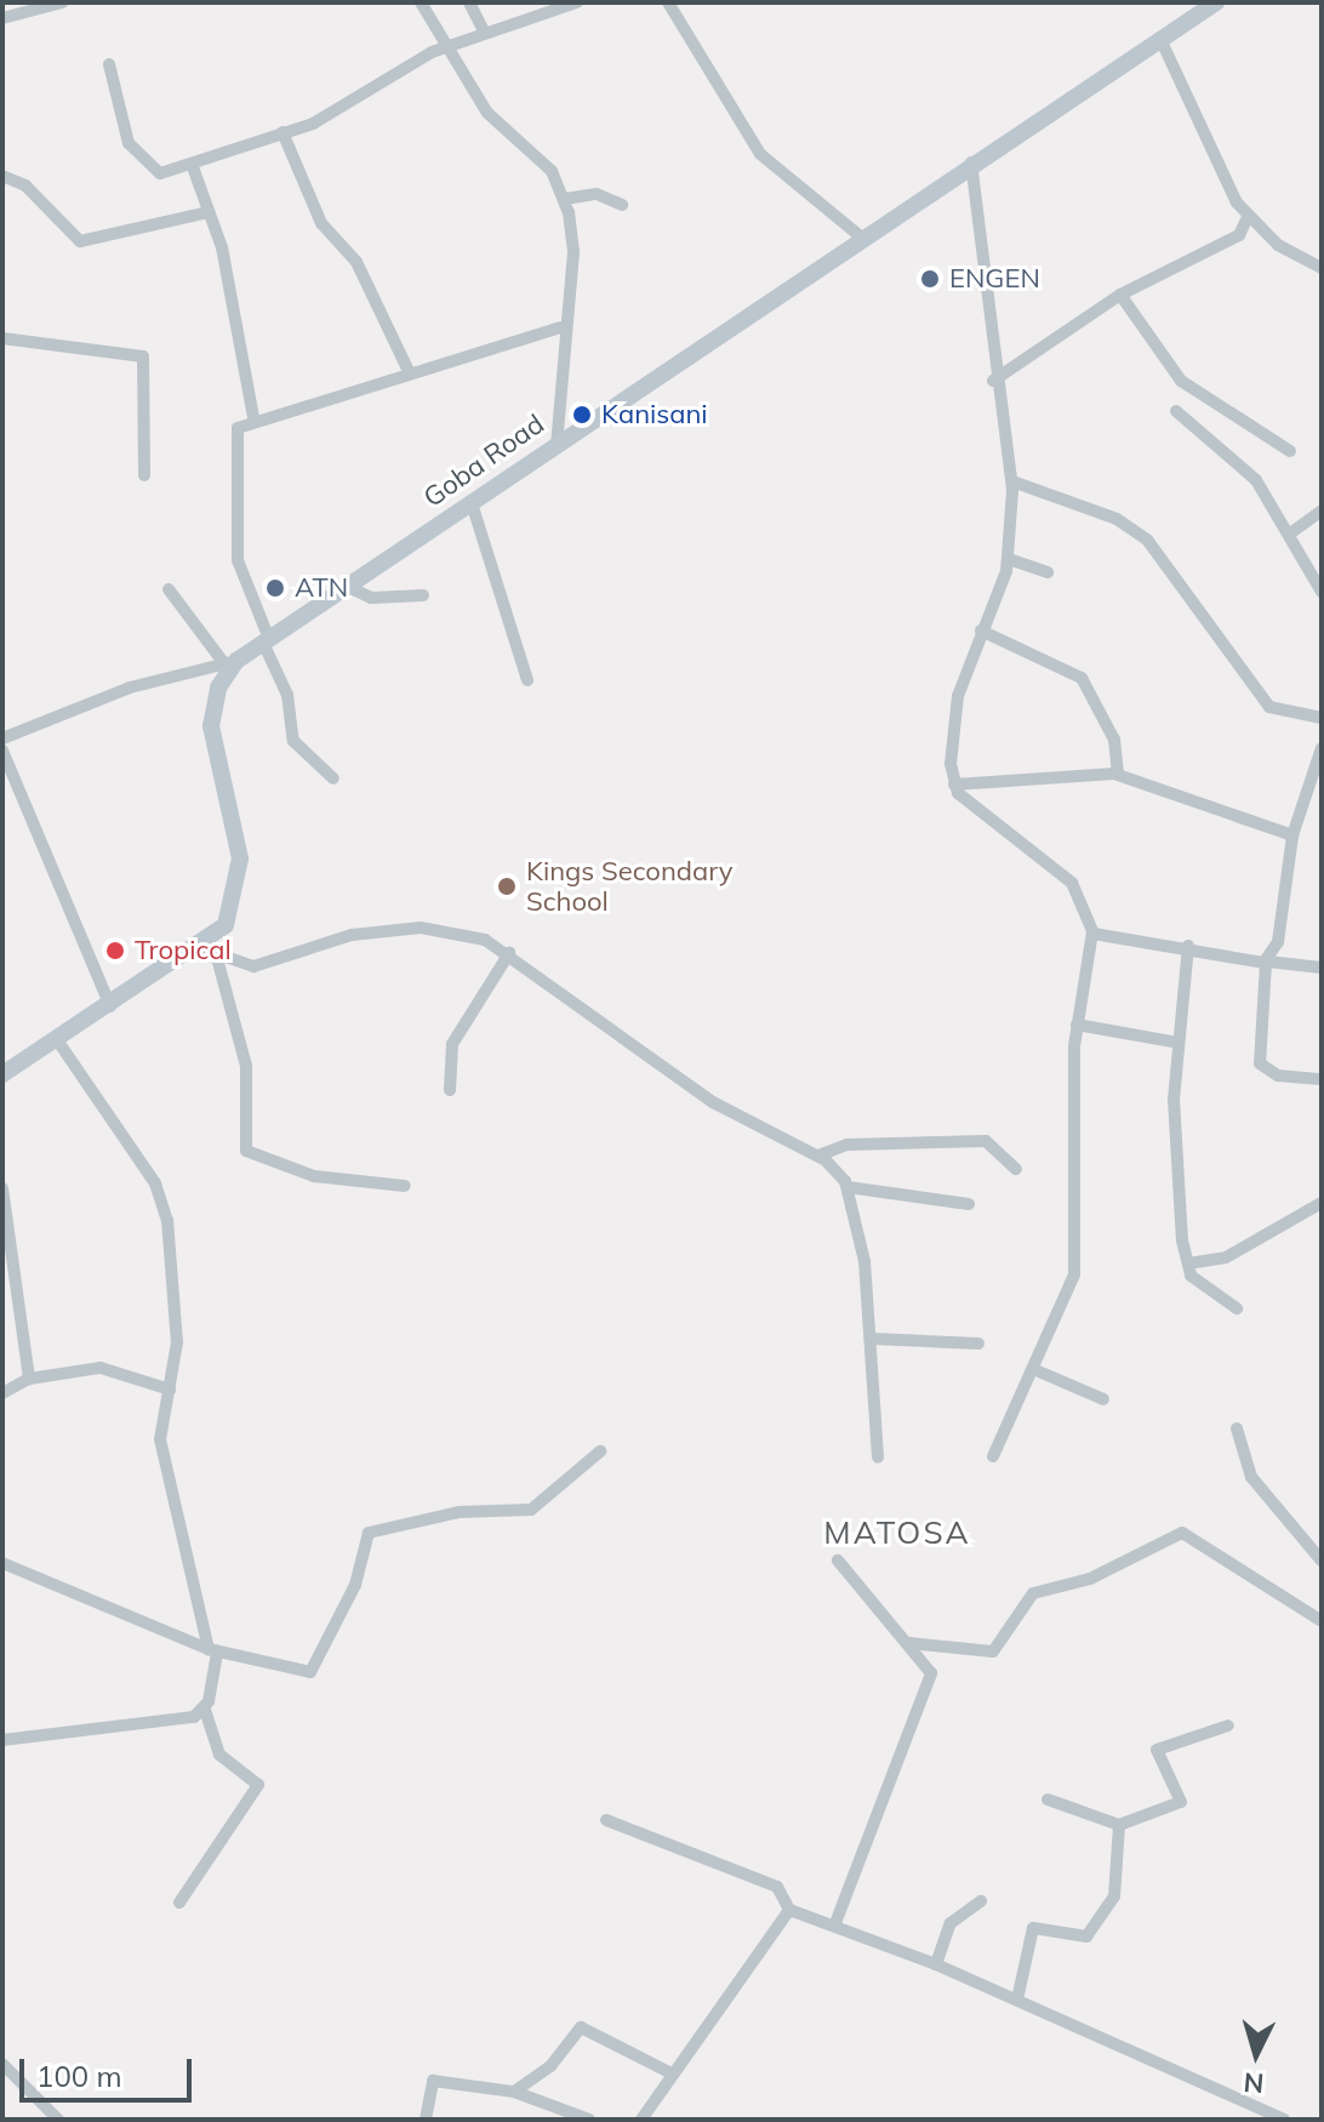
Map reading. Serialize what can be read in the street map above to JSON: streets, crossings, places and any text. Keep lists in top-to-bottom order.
{
  "streets": {
    "main road": ["Goba Road"]
  },
  "districts": ["MATOSA"],
  "places": [
    "ENGEN",
    "Kanisani",
    "ATN",
    "Kings Secondary School",
    "Tropical"
  ],
  "scale_bar": "100 m",
  "north": "bottom"
}
